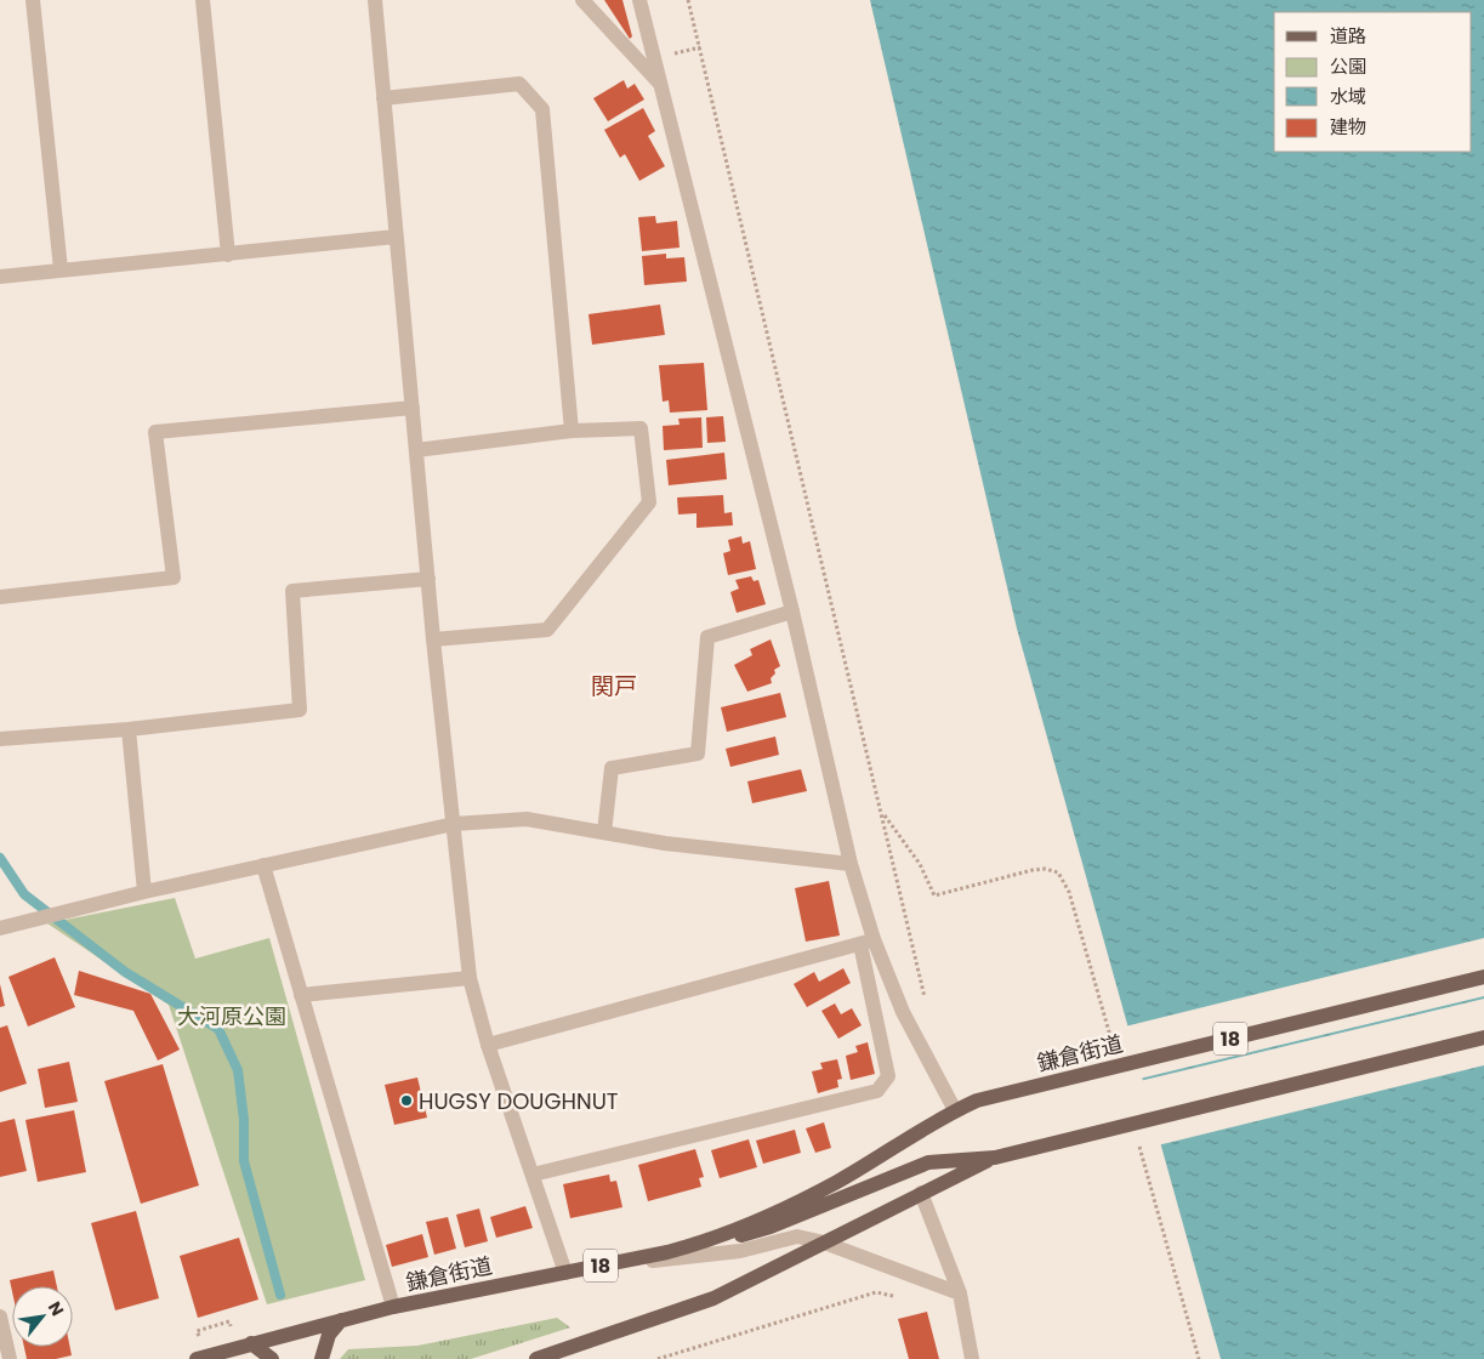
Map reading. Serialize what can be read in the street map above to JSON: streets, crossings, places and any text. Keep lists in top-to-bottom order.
{
  "streets": {
    "main road": ["18", "鎌倉街道"]
  },
  "districts": ["関戸"],
  "parks": ["大河原公園"],
  "places": ["HUGSY DOUGHNUT"],
  "legend": [
    "道路",
    "公園",
    "水域",
    "建物"
  ],
  "north": "top right"
}
